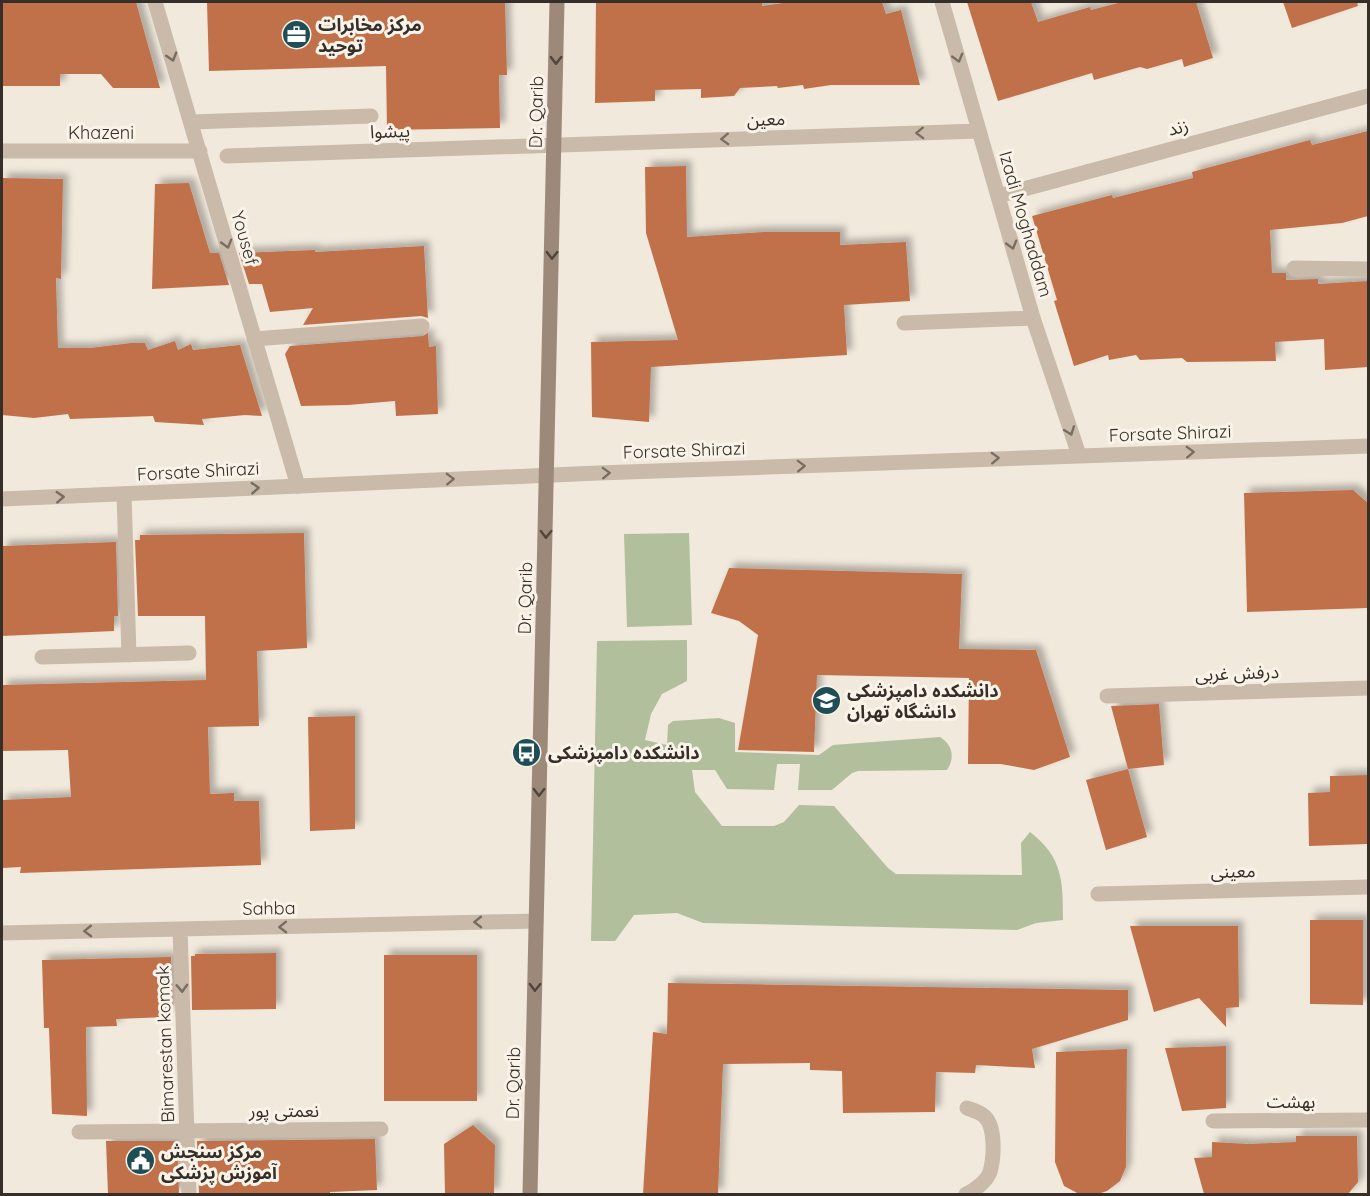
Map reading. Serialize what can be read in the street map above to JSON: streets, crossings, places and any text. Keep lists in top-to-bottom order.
{
  "streets": {
    "main road": ["Dr. Qarib"],
    "street": [
      "معین",
      "زند",
      "پیشوا",
      "Khazeni",
      "Izadi Moghaddam",
      "Yousef",
      "Forsate Shirazi",
      "درفش غربی",
      "معینی",
      "Sahba",
      "Bimarestan komak",
      "بهشت",
      "نعمتی پور"
    ]
  },
  "crossings": [
    ["Dr. Qarib", "معین"],
    ["Dr. Qarib", "پیشوا"],
    ["Dr. Qarib", "Forsate Shirazi"],
    ["Dr. Qarib", "Sahba"],
    ["معین", "پیشوا"],
    ["معین", "Izadi Moghaddam"],
    ["زند", "Izadi Moghaddam"],
    ["Khazeni", "Yousef"],
    ["Izadi Moghaddam", "Forsate Shirazi"],
    ["Yousef", "Forsate Shirazi"],
    ["Sahba", "Bimarestan komak"],
    ["Bimarestan komak", "نعمتی پور"]
  ],
  "one_way": [
    "Dr. Qarib",
    "معین",
    "Izadi Moghaddam",
    "Yousef",
    "Forsate Shirazi",
    "Sahba",
    "Bimarestan komak"
  ],
  "places": {
    "office": ["مرکز مخابرات توحید"],
    "school or university": ["دانشکده دامپزشکی دانشگاه تهران"],
    "bus stop": ["دانشکده دامپزشکی"],
    "public building": ["مرکز سنجش آموزش پزشکی"]
  }
}
